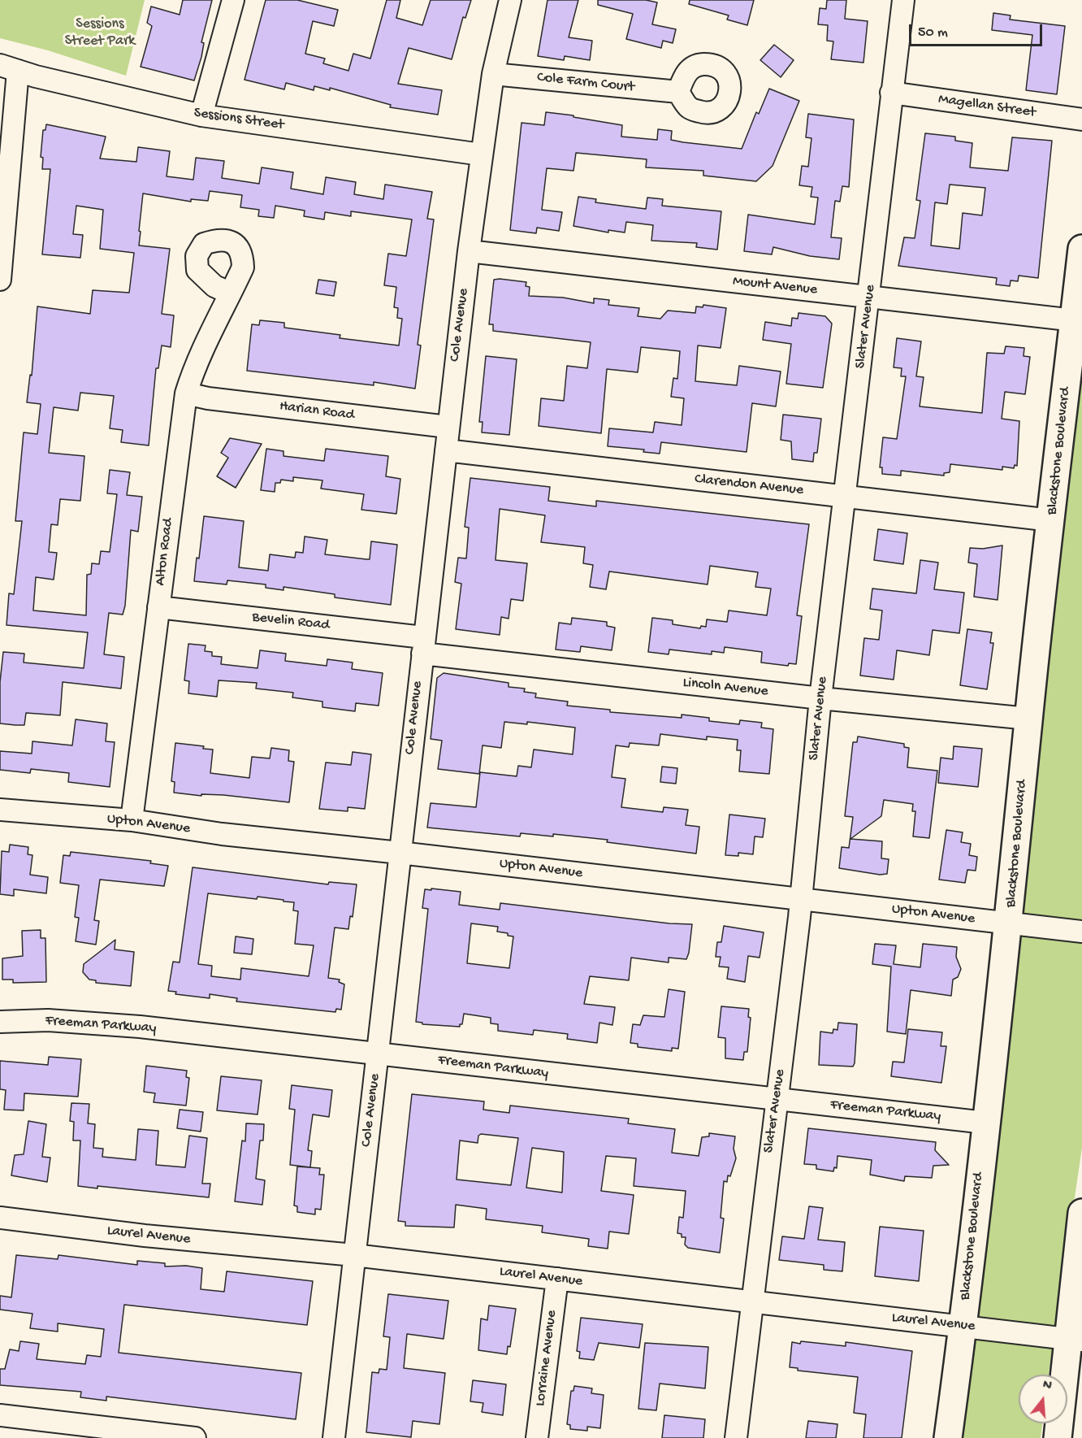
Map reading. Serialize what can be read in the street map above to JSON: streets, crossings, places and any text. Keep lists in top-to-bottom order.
{
  "streets": {
    "main road": ["Blackstone Boulevard"],
    "street": [
      "Cole Farm Court",
      "Magellan Street",
      "Sessions Street",
      "Mount Avenue",
      "Cole Avenue",
      "Slater Avenue",
      "Harian Road",
      "Clarendon Avenue",
      "Alton Road",
      "Bevelin Road",
      "Lincoln Avenue",
      "Upton Avenue",
      "Freeman Parkway",
      "Laurel Avenue",
      "Lorraine Avenue"
    ]
  },
  "crossings": [
    ["Cole Farm Court", "Cole Avenue"],
    ["Magellan Street", "Slater Avenue"],
    ["Sessions Street", "Cole Avenue"],
    ["Mount Avenue", "Cole Avenue"],
    ["Mount Avenue", "Slater Avenue"],
    ["Mount Avenue", "Blackstone Boulevard"],
    ["Cole Avenue", "Harian Road"],
    ["Cole Avenue", "Clarendon Avenue"],
    ["Cole Avenue", "Bevelin Road"],
    ["Cole Avenue", "Lincoln Avenue"],
    ["Cole Avenue", "Upton Avenue"],
    ["Cole Avenue", "Freeman Parkway"],
    ["Cole Avenue", "Laurel Avenue"],
    ["Slater Avenue", "Clarendon Avenue"],
    ["Slater Avenue", "Lincoln Avenue"],
    ["Slater Avenue", "Upton Avenue"],
    ["Slater Avenue", "Freeman Parkway"],
    ["Slater Avenue", "Laurel Avenue"],
    ["Harian Road", "Alton Road"],
    ["Blackstone Boulevard", "Clarendon Avenue"],
    ["Blackstone Boulevard", "Lincoln Avenue"],
    ["Blackstone Boulevard", "Upton Avenue"],
    ["Blackstone Boulevard", "Freeman Parkway"],
    ["Blackstone Boulevard", "Laurel Avenue"],
    ["Alton Road", "Bevelin Road"],
    ["Alton Road", "Upton Avenue"],
    ["Bevelin Road", "Lincoln Avenue"],
    ["Laurel Avenue", "Lorraine Avenue"]
  ],
  "parks": ["Sessions Street Park"],
  "scale_bar": "50 m",
  "north": "top"
}
